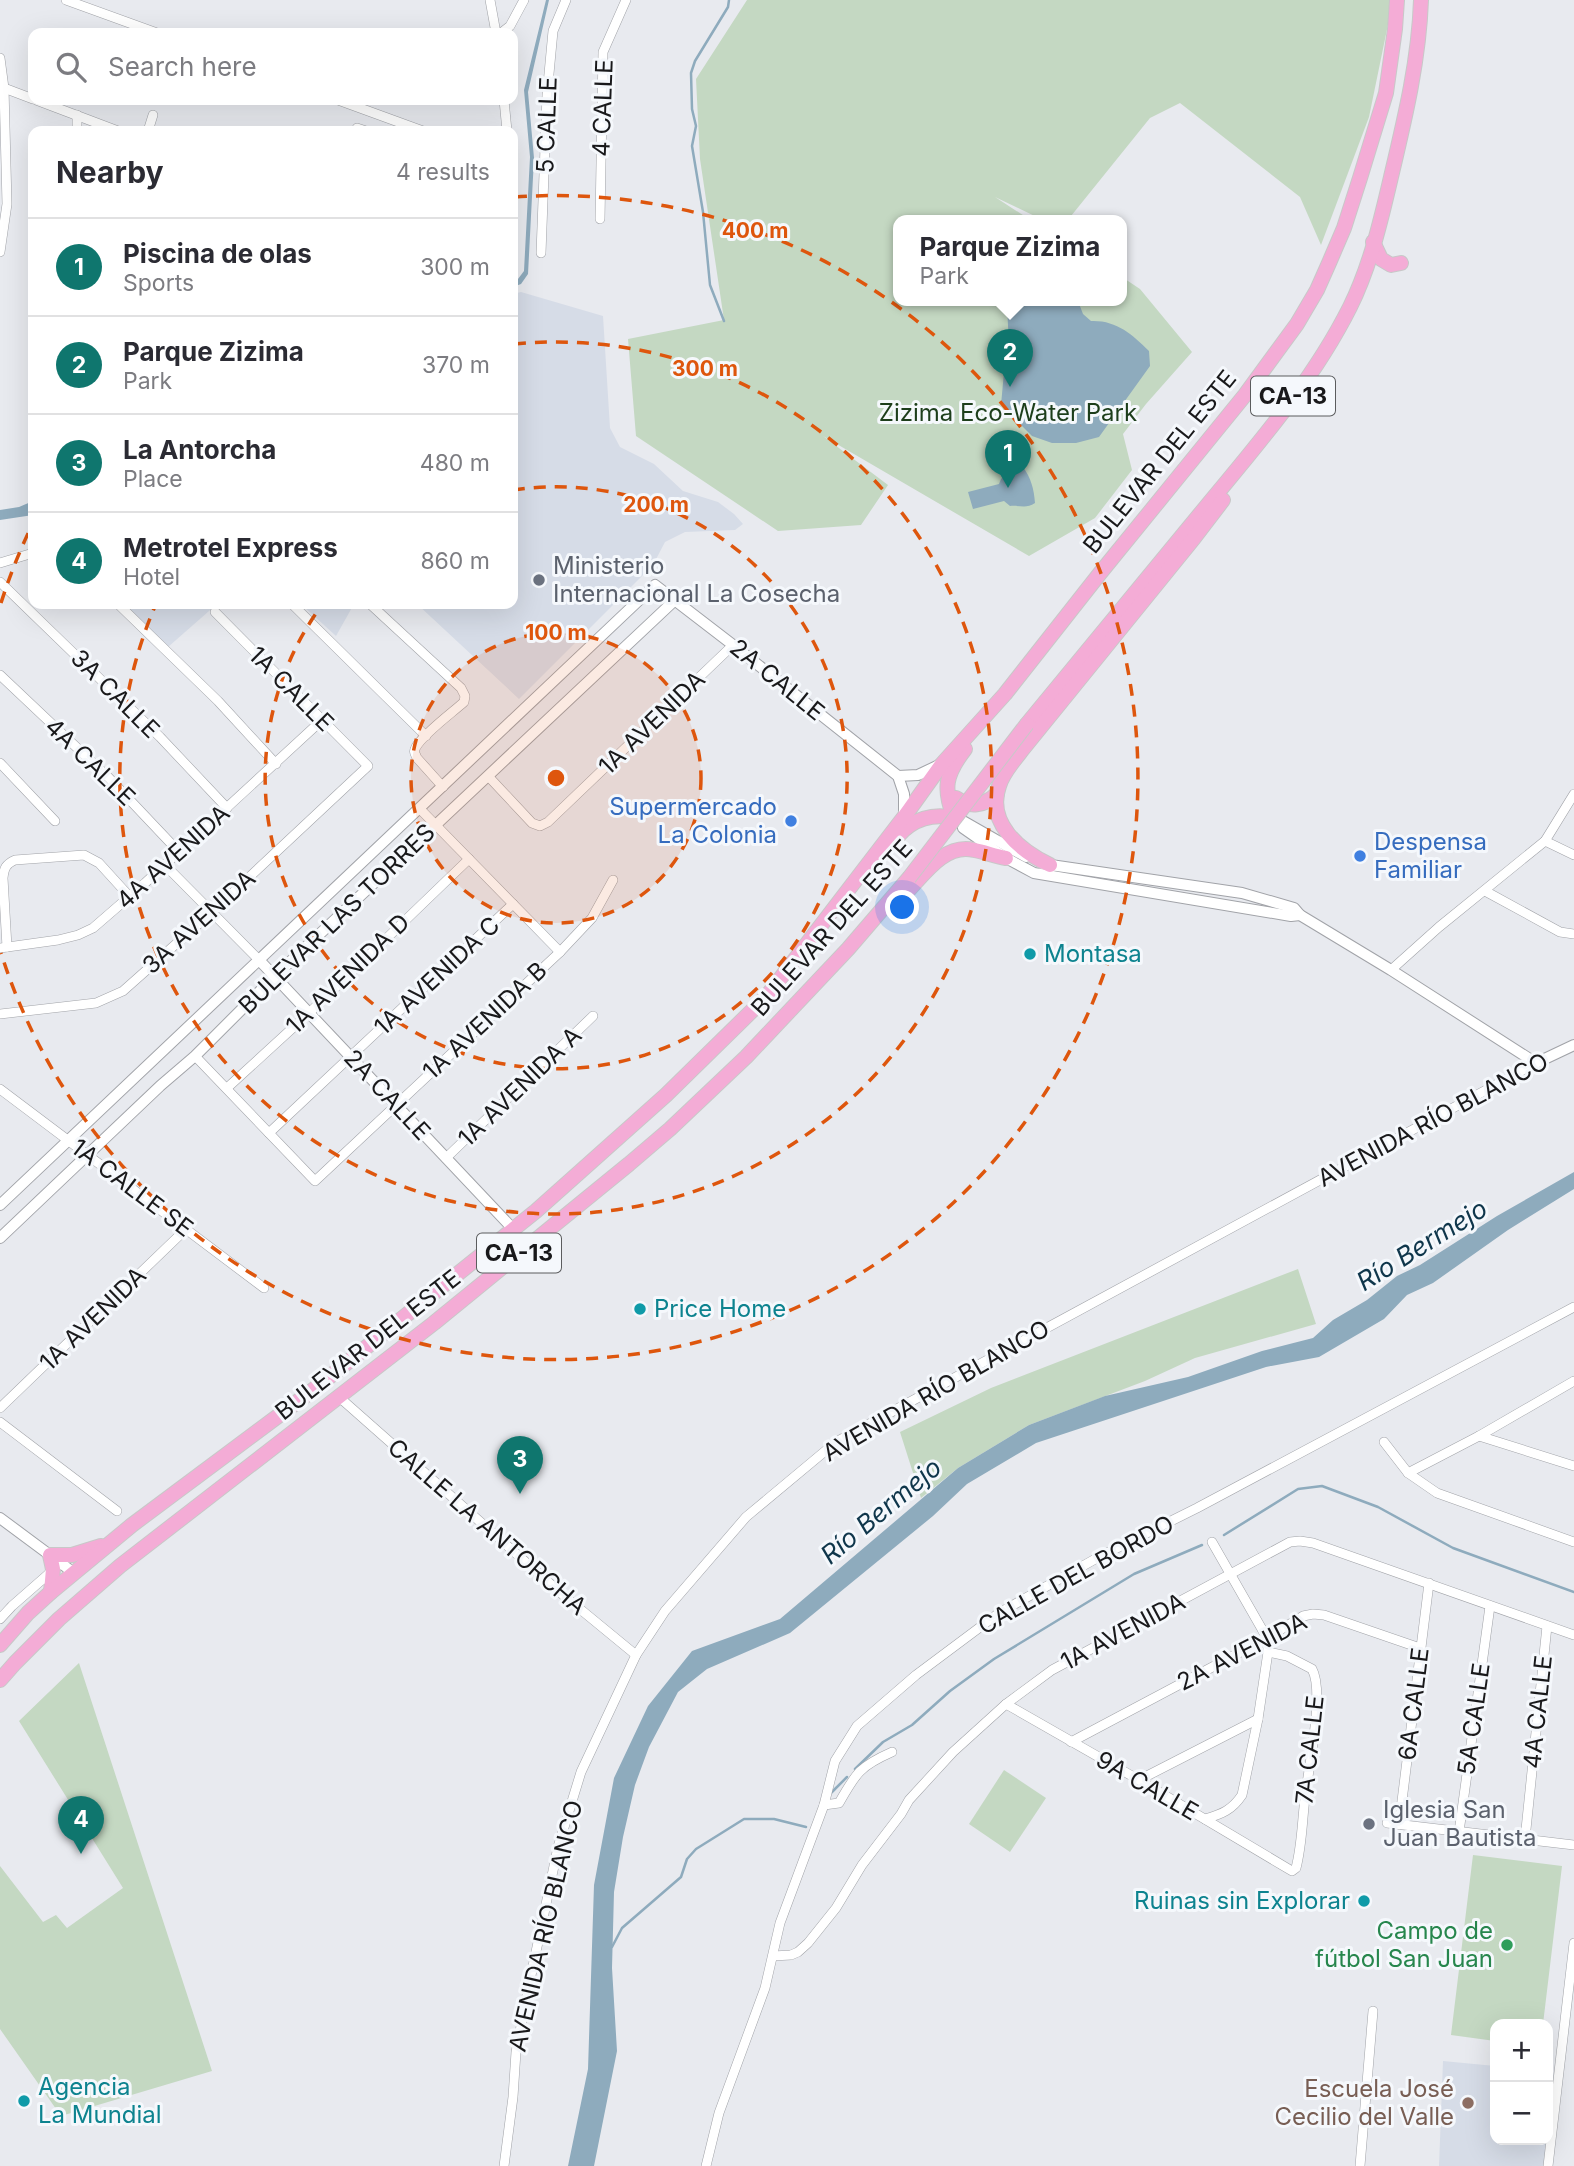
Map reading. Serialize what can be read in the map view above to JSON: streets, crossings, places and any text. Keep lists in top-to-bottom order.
{
  "streets": {
    "highway": ["CA-13", "BULEVAR DEL ESTE"],
    "street": [
      "4 CALLE",
      "5 CALLE",
      "2A CALLE",
      "1A CALLE",
      "3A CALLE",
      "1A AVENIDA",
      "4A CALLE",
      "4A AVENIDA",
      "BULEVAR LAS TORRES",
      "3A AVENIDA",
      "1A AVENIDA D",
      "1A AVENIDA C",
      "1A AVENIDA B",
      "1A AVENIDA A",
      "AVENIDA RÍO BLANCO",
      "1A CALLE SE",
      "CALLE LA ANTORCHA",
      "CALLE DEL BORDO",
      "2A AVENIDA",
      "6A CALLE",
      "5A CALLE",
      "7A CALLE",
      "9A CALLE"
    ]
  },
  "crossings": [
    ["BULEVAR DEL ESTE", "2A CALLE"],
    ["BULEVAR DEL ESTE", "CALLE LA ANTORCHA"],
    ["2A CALLE", "1A AVENIDA"],
    ["2A CALLE", "BULEVAR LAS TORRES"],
    ["2A CALLE", "1A AVENIDA D"],
    ["2A CALLE", "1A AVENIDA C"],
    ["2A CALLE", "1A AVENIDA B"],
    ["2A CALLE", "1A AVENIDA A"],
    ["1A CALLE", "4A AVENIDA"],
    ["1A CALLE", "3A AVENIDA"],
    ["3A CALLE", "4A AVENIDA"],
    ["1A AVENIDA", "4A CALLE"],
    ["1A AVENIDA", "BULEVAR LAS TORRES"],
    ["1A AVENIDA", "1A CALLE SE"],
    ["1A AVENIDA", "CALLE DEL BORDO"],
    ["1A AVENIDA", "6A CALLE"],
    ["1A AVENIDA", "5A CALLE"],
    ["1A AVENIDA", "9A CALLE"],
    ["4A CALLE", "4A AVENIDA"],
    ["BULEVAR LAS TORRES", "1A CALLE SE"],
    ["1A AVENIDA C", "1A AVENIDA B"],
    ["AVENIDA RÍO BLANCO", "CALLE LA ANTORCHA"],
    ["2A AVENIDA", "6A CALLE"],
    ["2A AVENIDA", "9A CALLE"],
    ["7A CALLE", "9A CALLE"]
  ],
  "water": ["Río Bermejo"],
  "parks": ["Zizima Eco-Water Park"],
  "places": [
    "Ministerio Internacional La Cosecha",
    "Supermercado La Colonia",
    "Despensa Familiar",
    "Montasa",
    "Price Home",
    "Iglesia San Juan Bautista",
    "Ruinas sin Explorar",
    "Campo de fútbol San Juan",
    "Agencia La Mundial",
    "Escuela José Cecilio del Valle"
  ],
  "page": {
    "search": "Search here",
    "heading": ["Nearby", "4 results"],
    "popup": ["Parque Zizima", "Park"],
    "list": [
      {
        "mark": "1",
        "name": "Piscina de olas",
        "note": "Sports",
        "value": "300 m"
      },
      {
        "mark": "2",
        "name": "Parque Zizima",
        "note": "Park",
        "value": "370 m"
      },
      {
        "mark": "3",
        "name": "La Antorcha",
        "note": "Place",
        "value": "480 m"
      },
      {
        "mark": "4",
        "name": "Metrotel Express",
        "note": "Hotel",
        "value": "860 m"
      }
    ],
    "pins": [
      "2",
      "1",
      "3",
      "4"
    ],
    "map_buttons": ["+", "−"]
  },
  "rings": [
    "400 m",
    "300 m",
    "200 m",
    "100 m"
  ]
}
